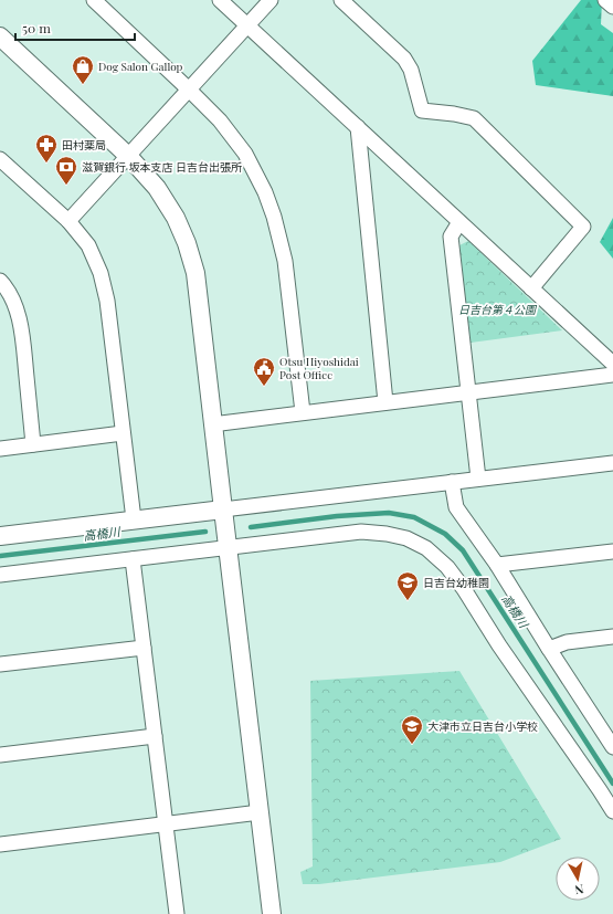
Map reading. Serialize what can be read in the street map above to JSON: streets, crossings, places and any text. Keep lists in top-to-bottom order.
{
  "water": ["高橋川"],
  "parks": ["日吉台第４公園"],
  "places": {
    "shop": ["Dog Salon Gallop"],
    "pharmacy": ["田村薬局"],
    "bank": ["滋賀銀行 坂本支店 日吉台出張所"],
    "public building": ["Otsu Hiyoshidai Post Office"],
    "school or university": ["日吉台幼稚園", "大津市立日吉台小学校"]
  },
  "scale_bar": "50 m",
  "north": "bottom"
}
